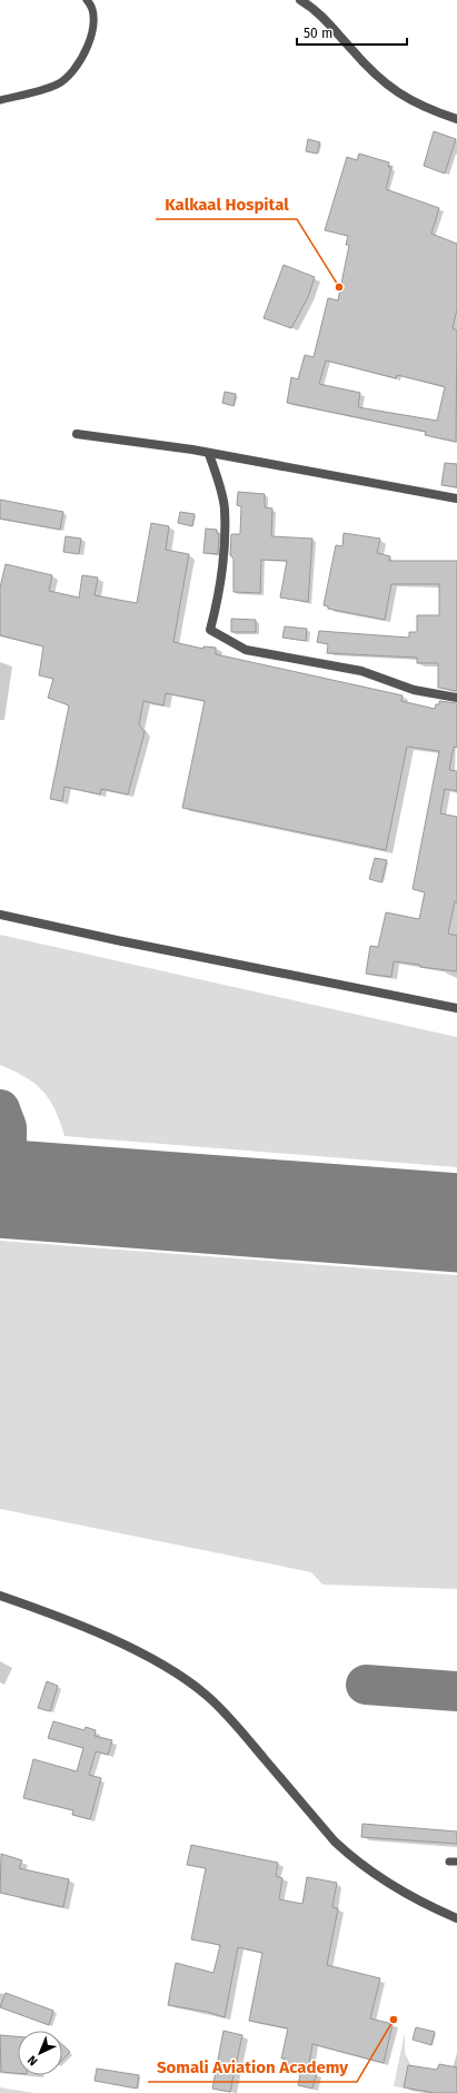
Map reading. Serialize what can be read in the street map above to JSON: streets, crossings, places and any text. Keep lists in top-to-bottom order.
{
  "places": ["Kalkaal Hospital", "Somali Aviation Academy"],
  "scale_bar": "50 m",
  "north": "bottom left"
}
